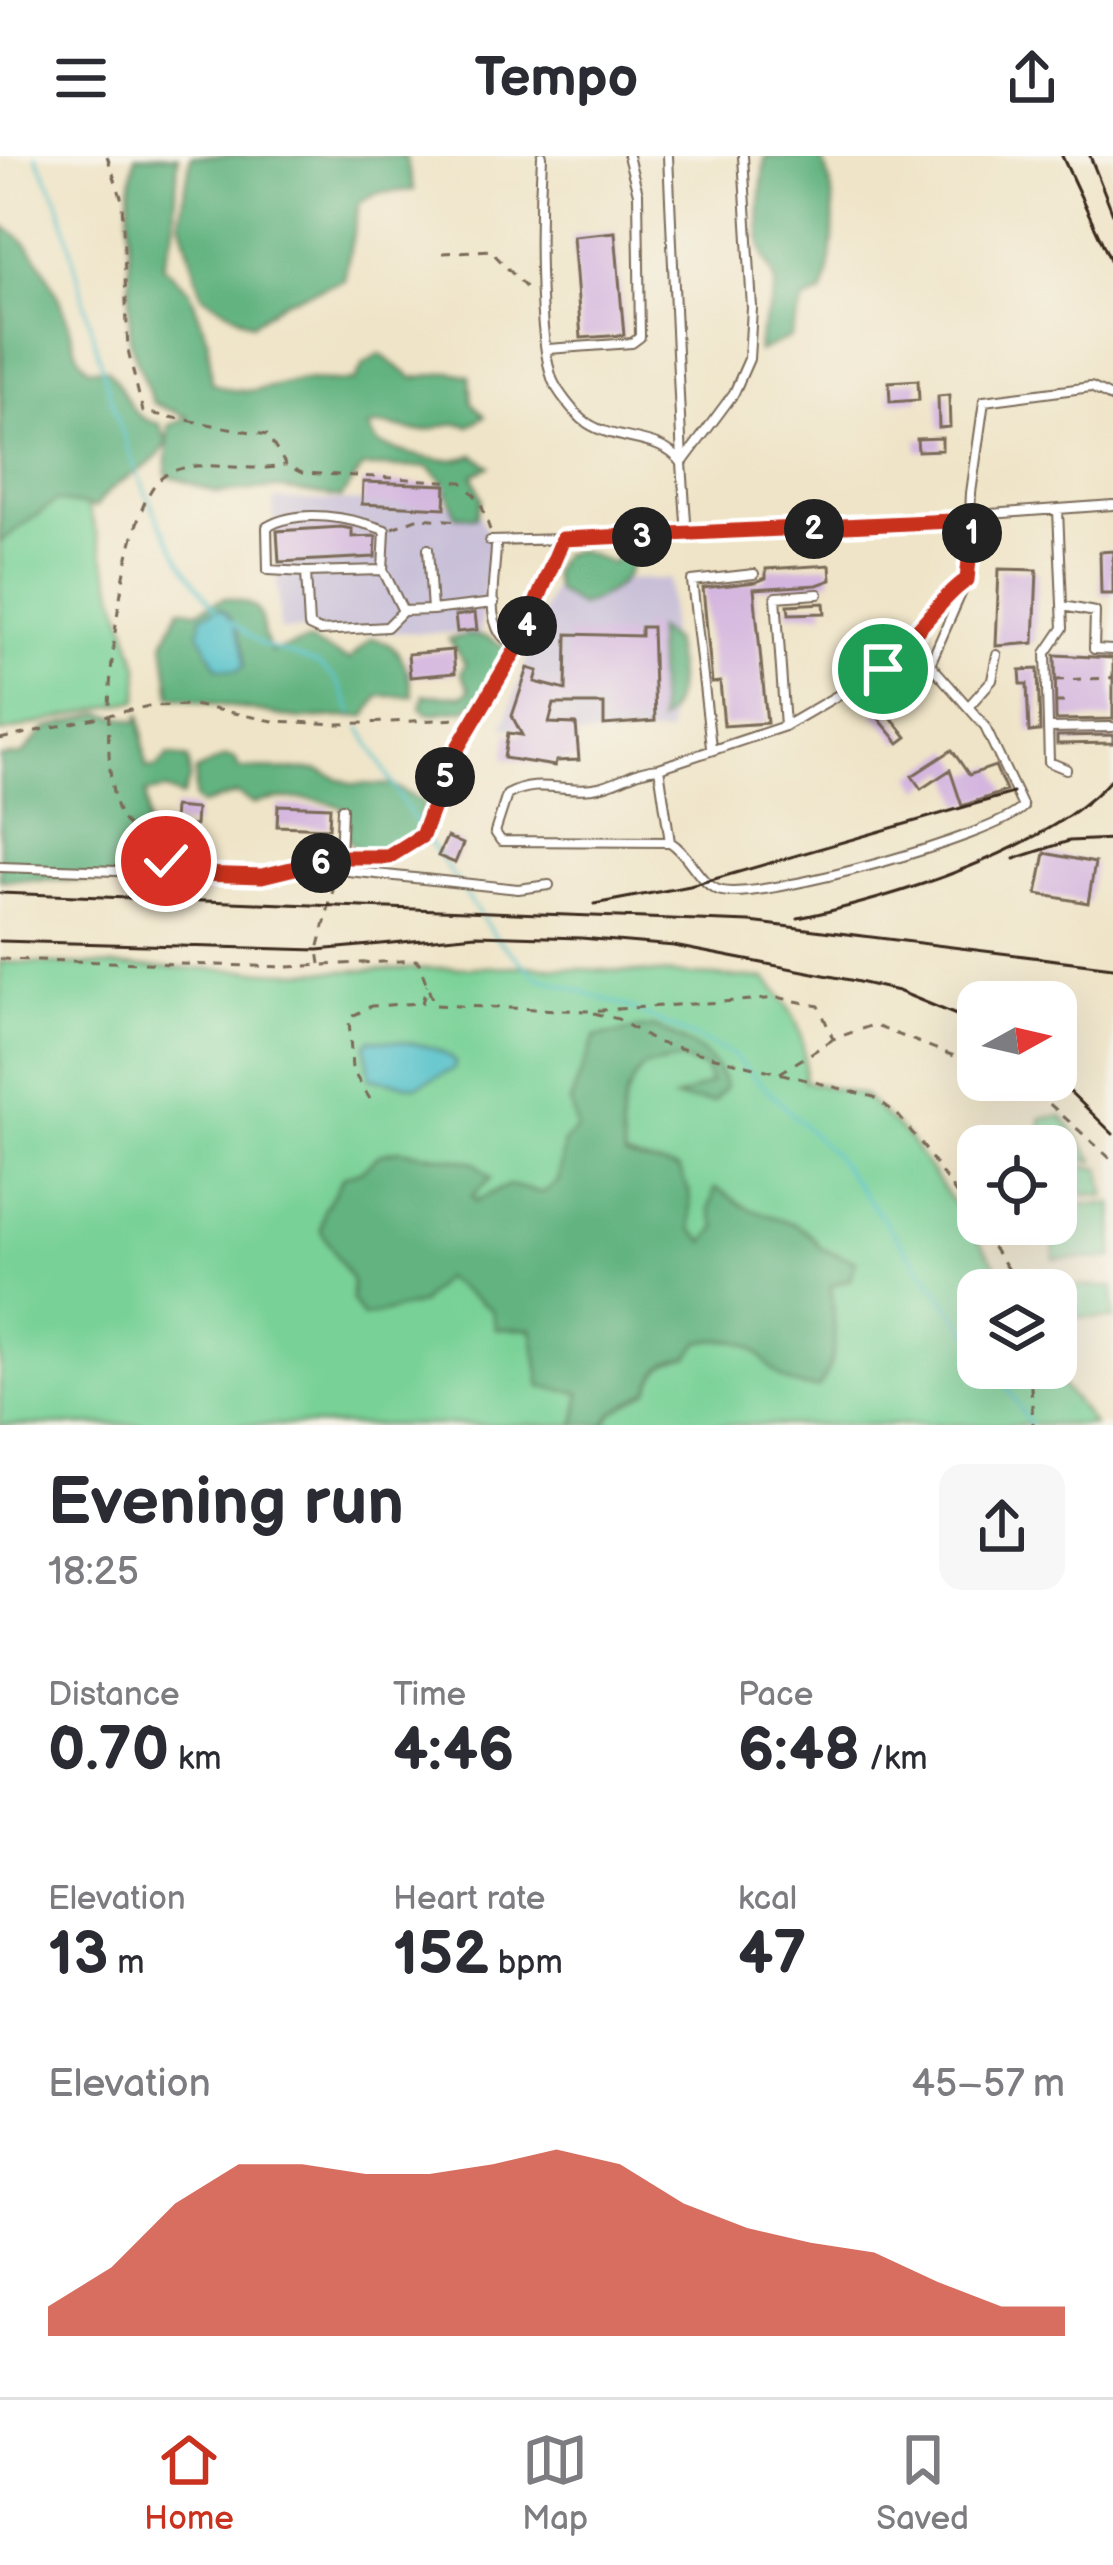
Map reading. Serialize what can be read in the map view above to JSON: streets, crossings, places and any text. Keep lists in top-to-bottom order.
{
  "north": "right",
  "page": {
    "header": "Tempo",
    "pins": [
      "2",
      "1",
      "3",
      "4",
      "5",
      "6"
    ],
    "heading": ["Evening run", "18:25"],
    "stats": [
      ["Distance", "0.70 km"],
      ["Time", "4:46"],
      ["Pace", "6:48 /km"],
      ["Elevation", "13 m"],
      ["Heart rate", "152 bpm"],
      ["kcal", "47"]
    ],
    "chart": ["Elevation", "45–57 m"],
    "tabs": ["Home", "Map", "Saved"]
  }
}
